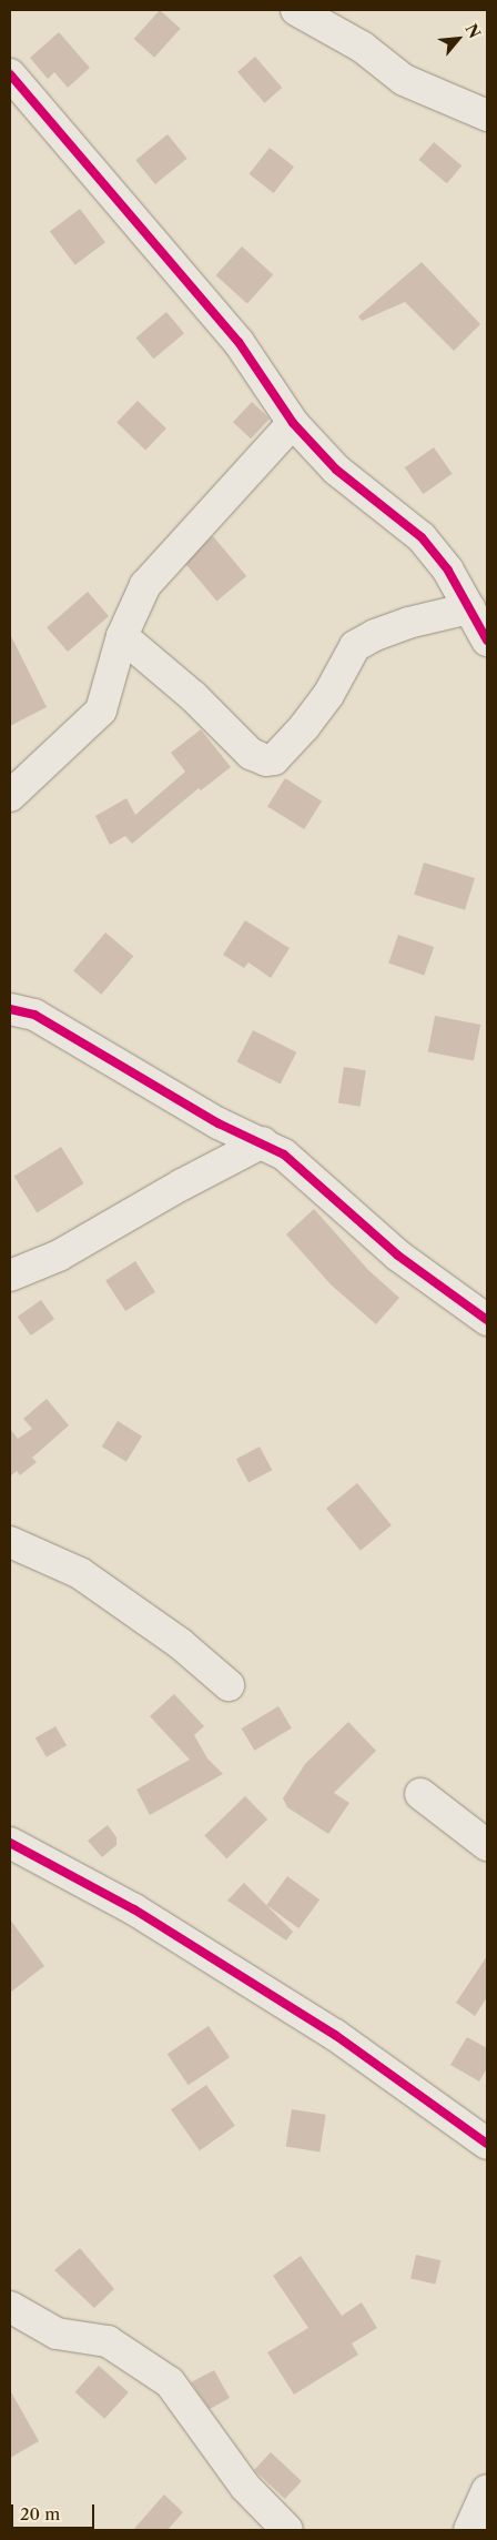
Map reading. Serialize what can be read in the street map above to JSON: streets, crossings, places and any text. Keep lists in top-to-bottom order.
{
  "scale_bar": "20 m",
  "north": "top right"
}
